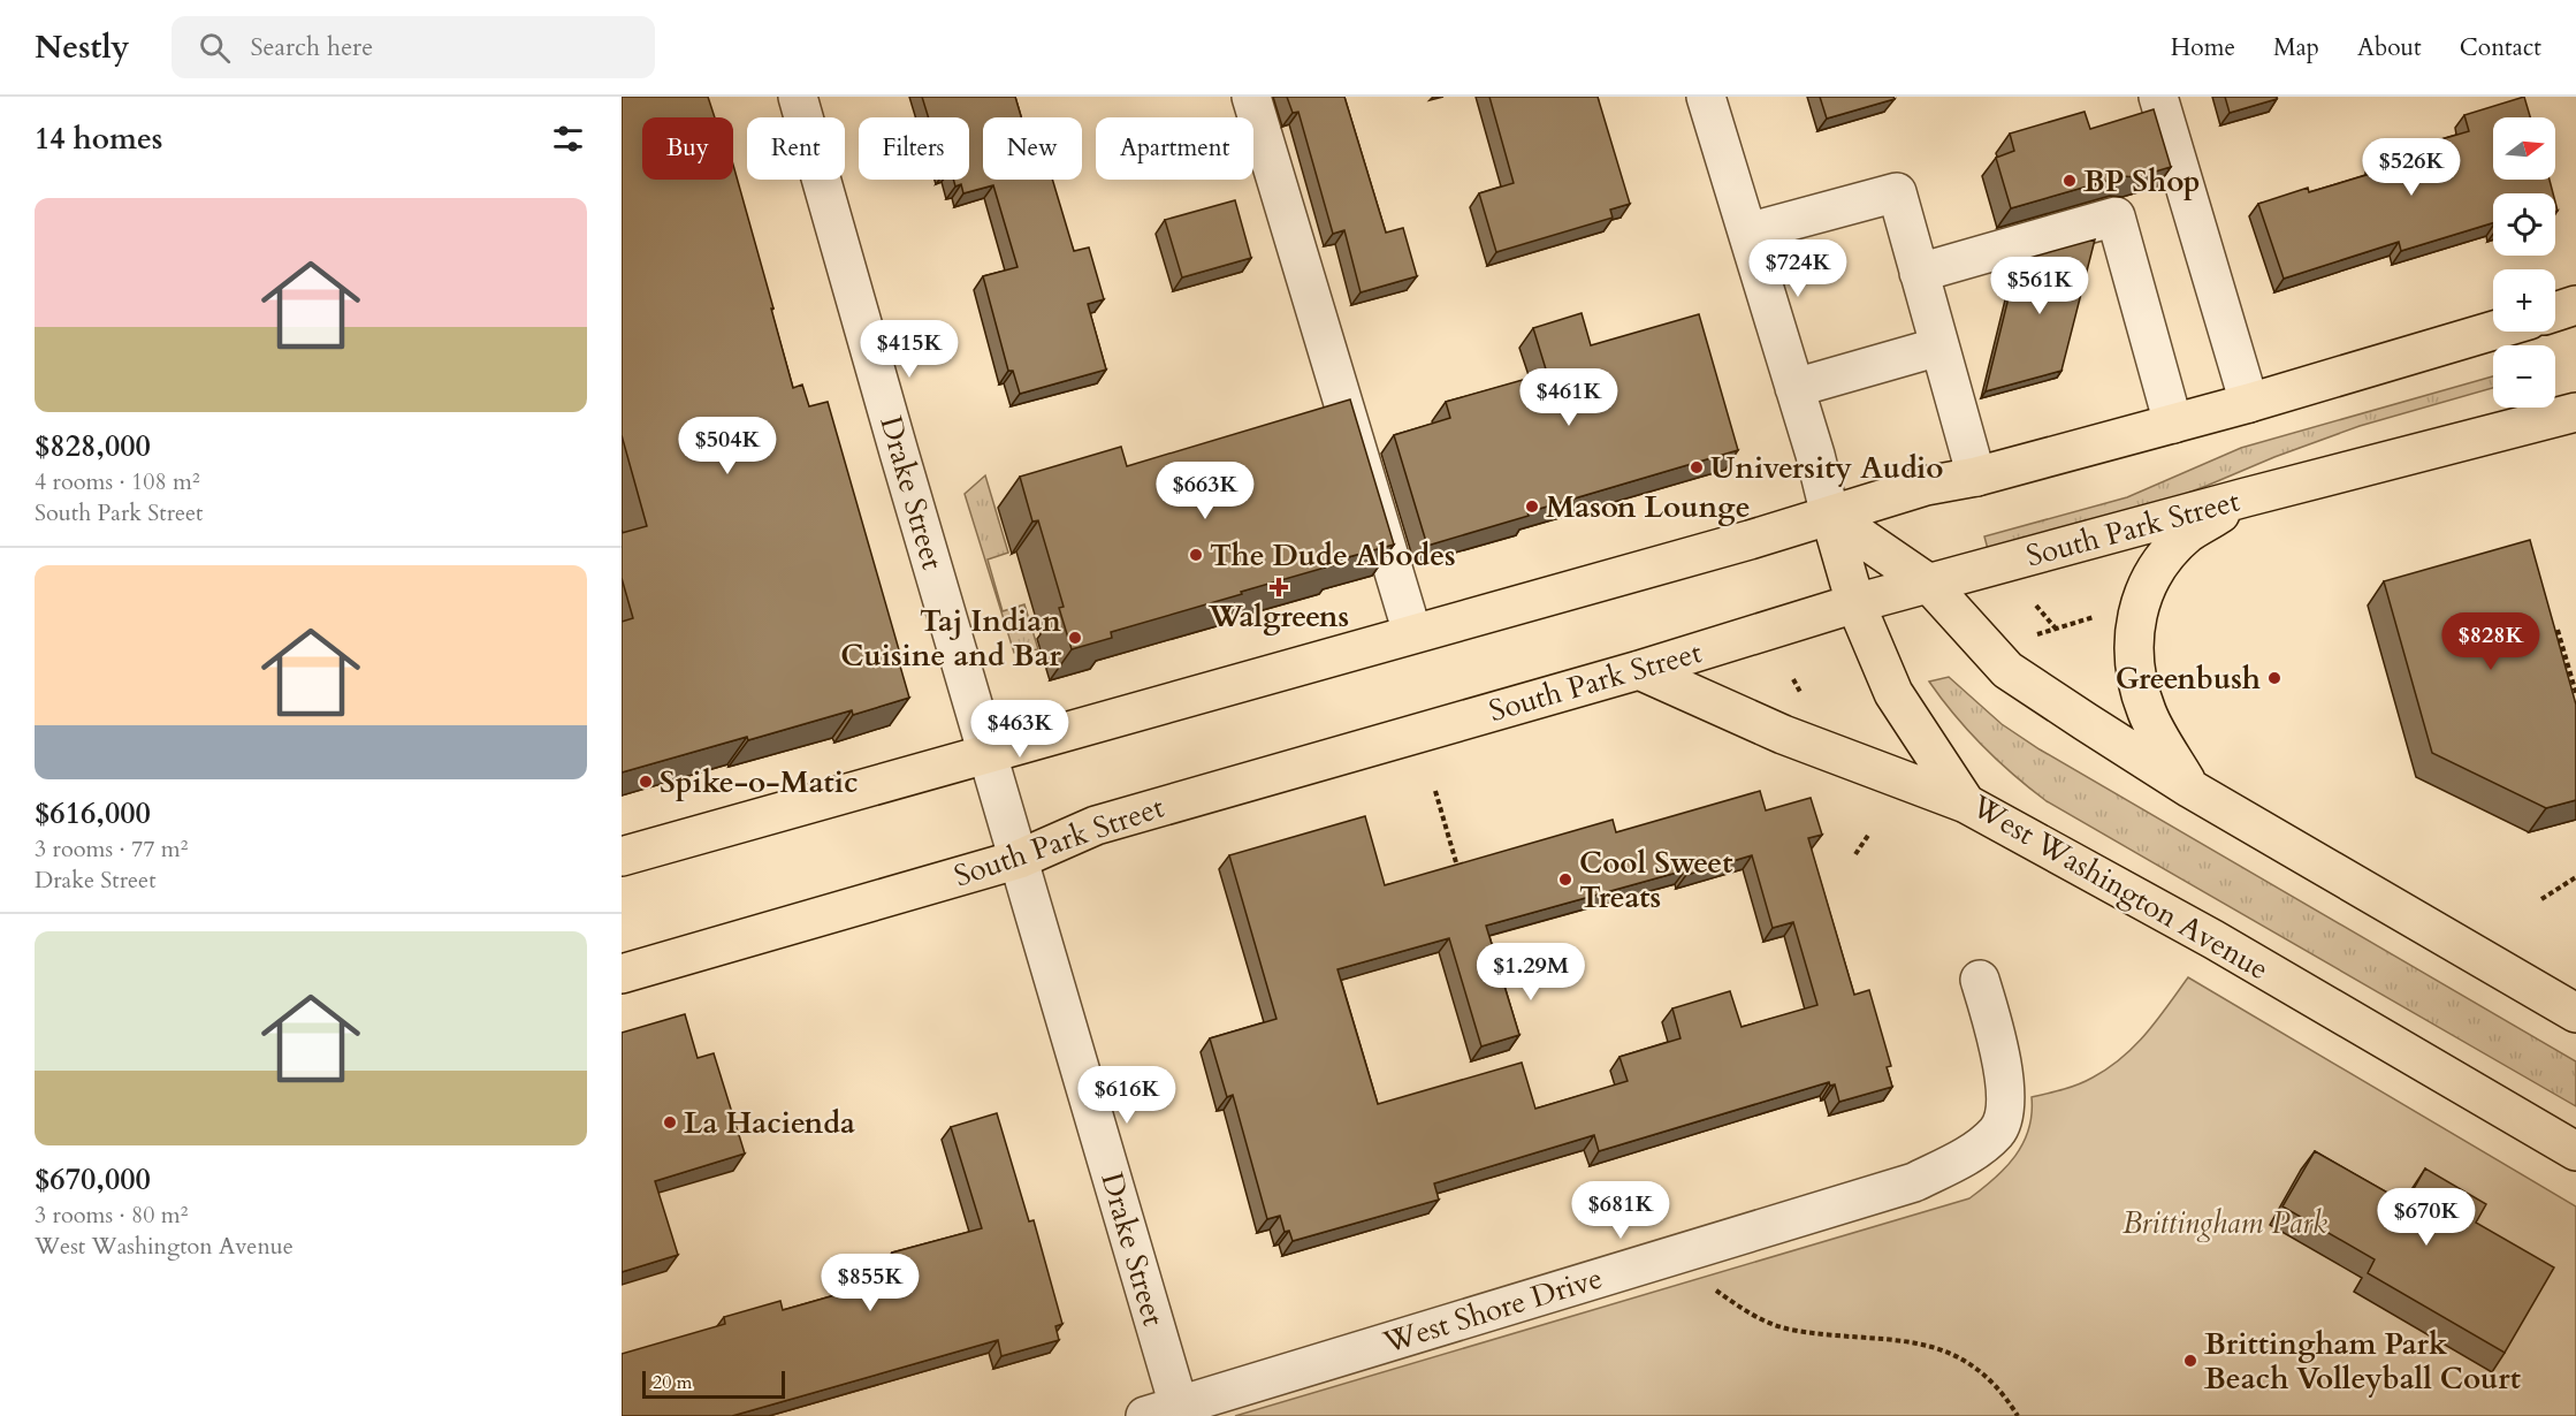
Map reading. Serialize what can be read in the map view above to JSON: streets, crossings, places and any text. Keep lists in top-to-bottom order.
{
  "streets": {
    "main road": ["South Park Street", "West Washington Avenue"],
    "street": ["Drake Street", "West Shore Drive"]
  },
  "crossings": [
    ["Drake Street", "South Park Street"],
    ["Drake Street", "West Shore Drive"],
    ["South Park Street", "West Washington Avenue"]
  ],
  "parks": ["Brittingham Park"],
  "places": {
    "other": [
      "BP Shop",
      "University Audio",
      "Mason Lounge",
      "The Dude Abodes",
      "Taj Indian Cuisine and Bar",
      "Greenbush",
      "Spike-o-Matic",
      "Cool Sweet Treats",
      "La Hacienda",
      "Brittingham Park Beach Volleyball Court"
    ],
    "health": ["Walgreens"]
  },
  "scale_bar": "20 m",
  "north": "right",
  "page": {
    "header": "Nestly",
    "search": "Search here",
    "nav": [
      "Home",
      "Map",
      "About",
      "Contact"
    ],
    "heading": "14 homes",
    "map_buttons": ["+", "−"],
    "chip": [
      "Buy",
      "Rent",
      "Filters",
      "New",
      "Apartment"
    ],
    "price": [
      "$526K",
      "$724K",
      "$561K",
      "$415K",
      "$461K",
      "$504K",
      "$663K",
      "$828K",
      "$463K",
      "$1.29M",
      "$616K",
      "$681K",
      "$670K",
      "$855K"
    ],
    "list": [
      {
        "name": "$828,000",
        "note": "4 rooms · 108 m² · South Park Street"
      },
      {
        "name": "$616,000",
        "note": "3 rooms · 77 m² · Drake Street"
      },
      {
        "name": "$670,000",
        "note": "3 rooms · 80 m² · West Washington Avenue"
      }
    ],
    "scale": "20 m"
  }
}
